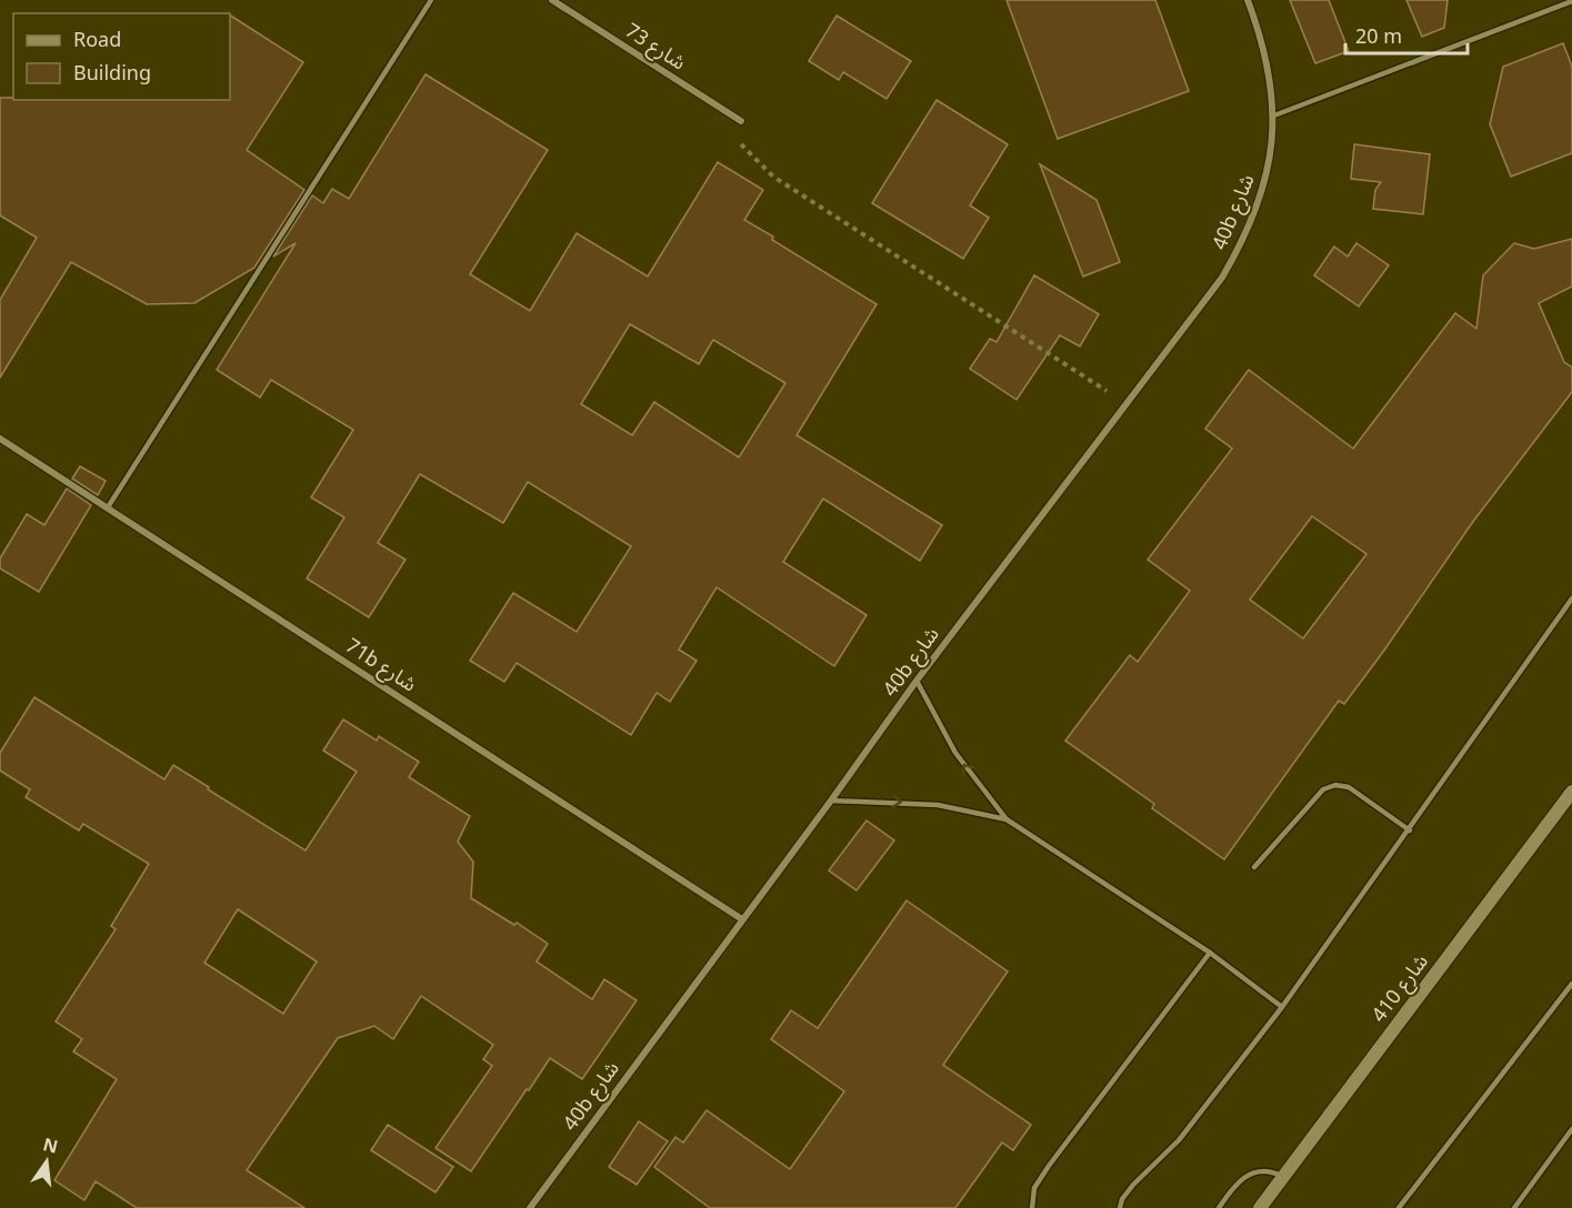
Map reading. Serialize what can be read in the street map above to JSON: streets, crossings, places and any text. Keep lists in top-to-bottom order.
{
  "streets": {
    "street": [
      "شارع 73",
      "40b شارع",
      "71b شارع",
      "شارع 410"
    ]
  },
  "crossings": [
    ["40b شارع", "71b شارع"]
  ],
  "legend": ["Road", "Building"],
  "scale_bar": "20 m",
  "north": "top"
}
